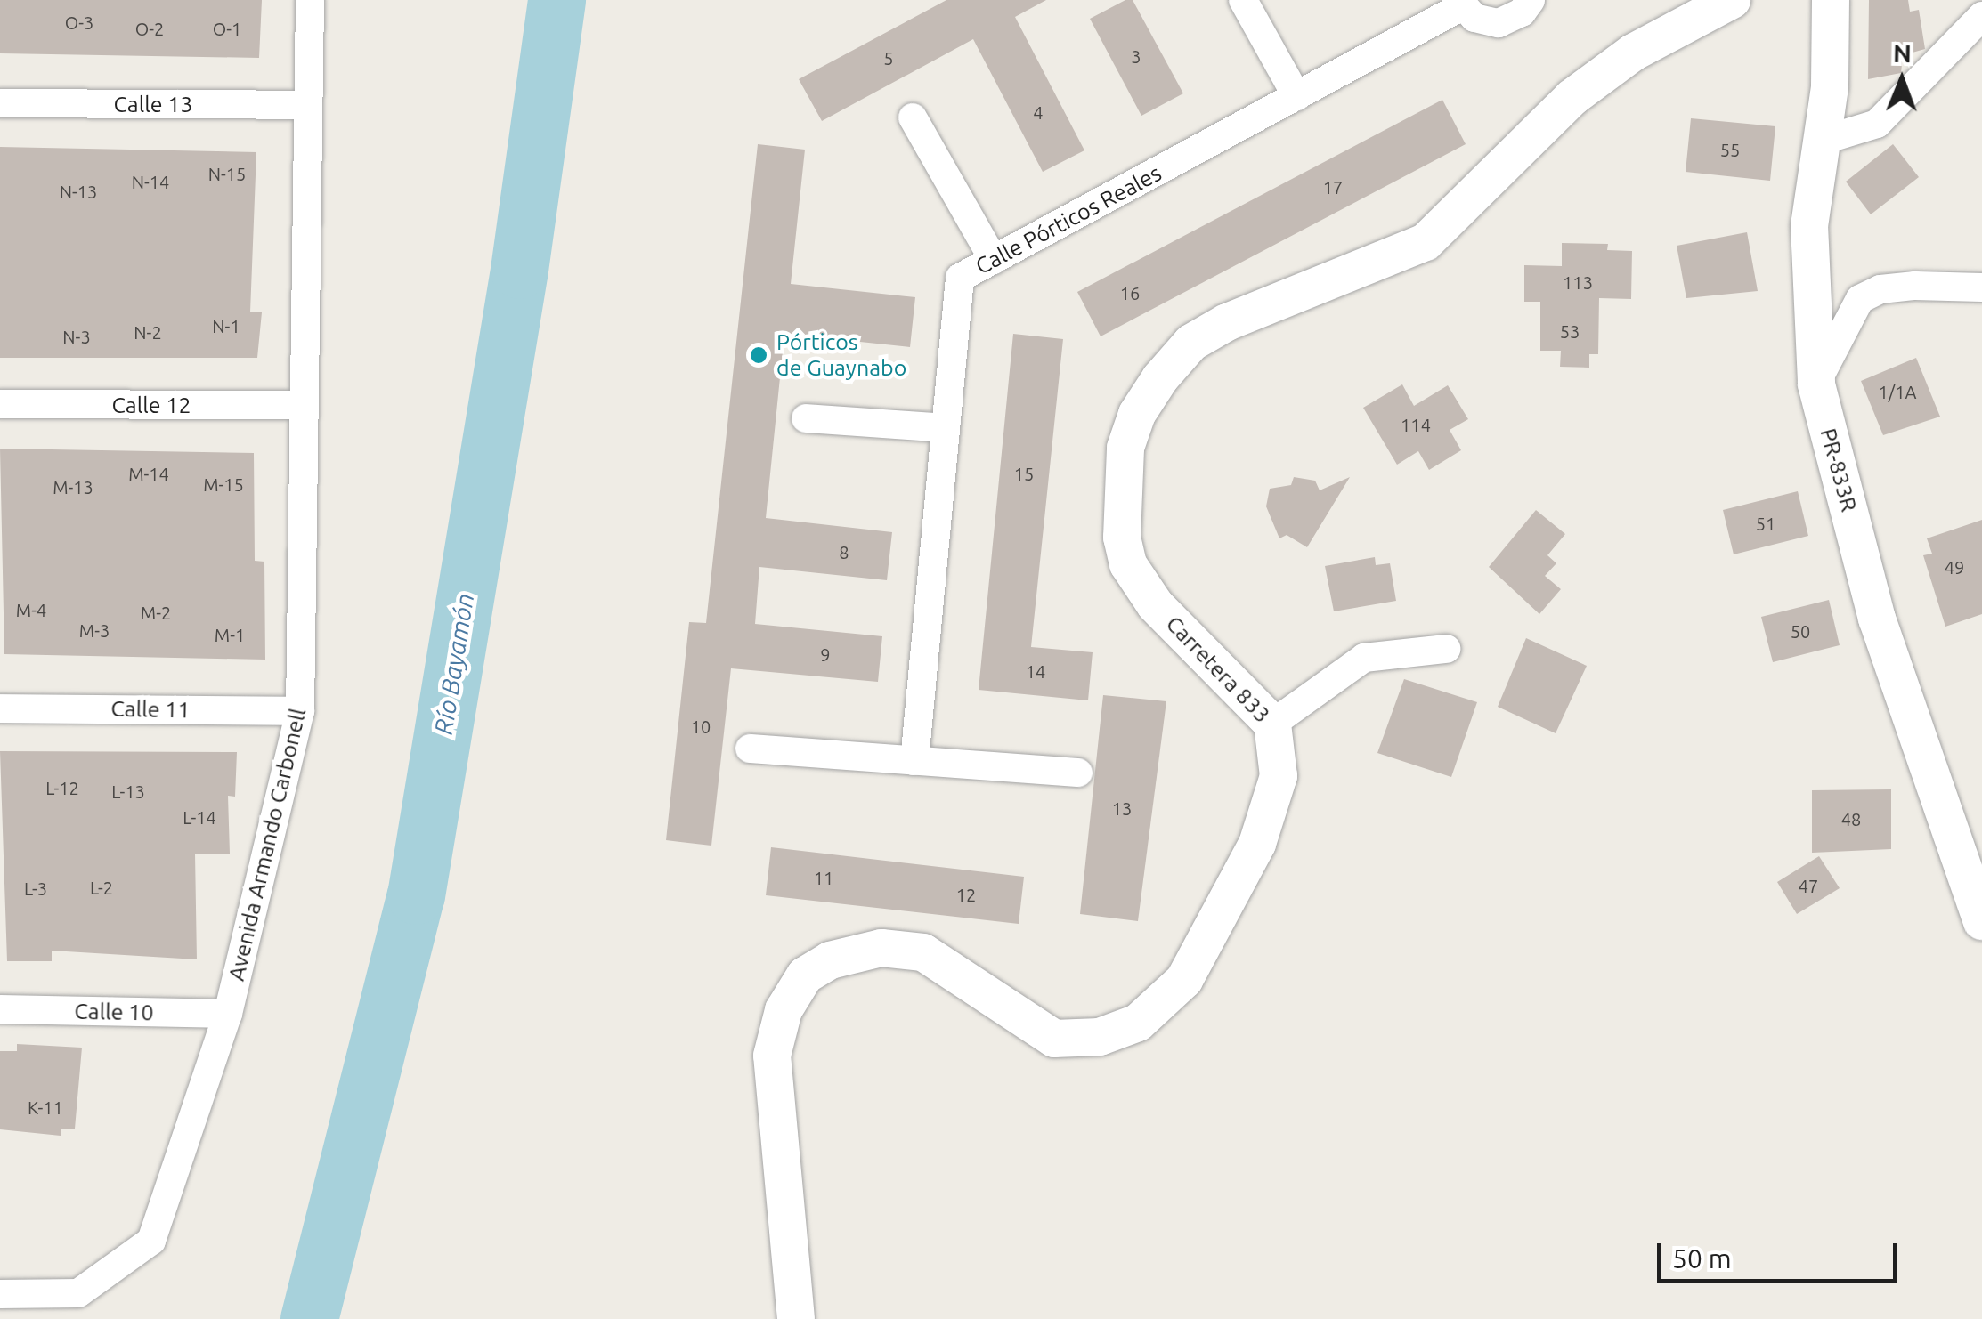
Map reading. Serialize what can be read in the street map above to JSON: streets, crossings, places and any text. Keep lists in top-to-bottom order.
{
  "streets": {
    "street": [
      "Calle 13",
      "Calle Pórticos Reales",
      "Calle 12",
      "PR-833R",
      "Carretera 833",
      "Calle 11",
      "Avenida Armando Carbonell",
      "Calle 10"
    ]
  },
  "crossings": [
    ["Calle 13", "Avenida Armando Carbonell"],
    ["Calle 12", "Avenida Armando Carbonell"],
    ["Calle 11", "Avenida Armando Carbonell"],
    ["Avenida Armando Carbonell", "Calle 10"]
  ],
  "water": ["Río Bayamón"],
  "places": ["Pórticos de Guaynabo"],
  "house_numbers": [
    "O-3",
    "O-2",
    "O-1",
    "3",
    "5",
    "4",
    "55",
    "N-15",
    "N-14",
    "17",
    "N-13",
    "113",
    "16",
    "N-1",
    "53",
    "N-2",
    "N-3",
    "1/1A",
    "114",
    "M-14",
    "15",
    "M-15",
    "M-13",
    "51",
    "8",
    "49",
    "M-4",
    "M-2",
    "M-3",
    "50",
    "M-1",
    "9",
    "14",
    "10",
    "L-12",
    "L-13",
    "13",
    "L-14",
    "48",
    "11",
    "47",
    "L-2",
    "L-3",
    "12",
    "K-11"
  ],
  "scale_bar": "50 m",
  "north": "top"
}
